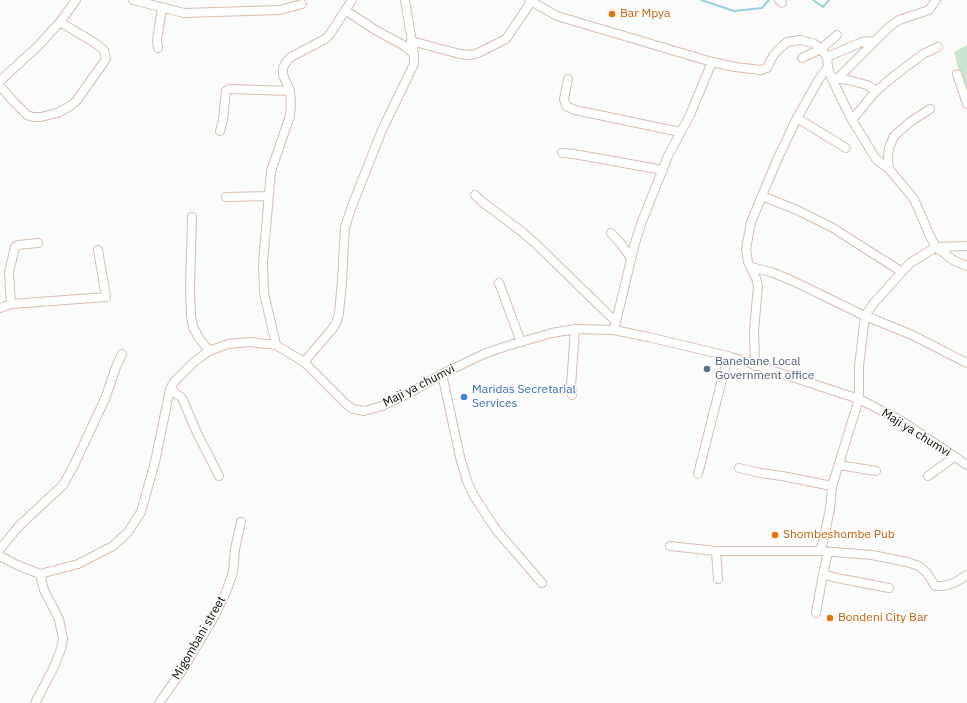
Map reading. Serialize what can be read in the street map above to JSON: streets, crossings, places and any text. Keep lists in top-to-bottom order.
{
  "streets": {
    "street": ["Maji ya chumvi", "Migombani street"]
  },
  "places": [
    "Bar Mpya",
    "Banebane Local Government office",
    "Maridas Secretarial Services",
    "Shombeshombe Pub",
    "Bondeni City Bar"
  ]
}
